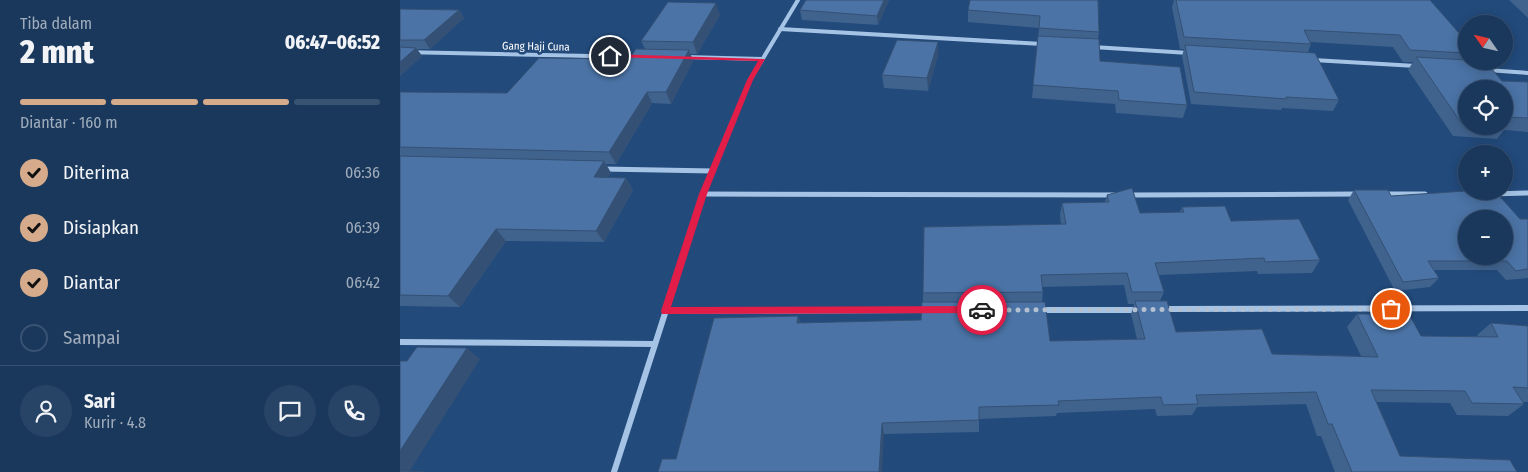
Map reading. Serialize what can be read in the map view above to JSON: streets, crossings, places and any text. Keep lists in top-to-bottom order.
{
  "streets": {
    "street": ["Gang Haji Cuna"]
  },
  "north": "top left",
  "page": {
    "heading": ["2 mnt", "Tiba dalam", "06:47–06:52"],
    "panel": ["Sari", "Kurir · 4.8"],
    "map_buttons": ["+", "−"],
    "bar": "Diantar · 160 m",
    "list": [
      ["Diterima", "06:36"],
      ["Disiapkan", "06:39"],
      ["Diantar", "06:42"],
      "Sampai"
    ]
  }
}
